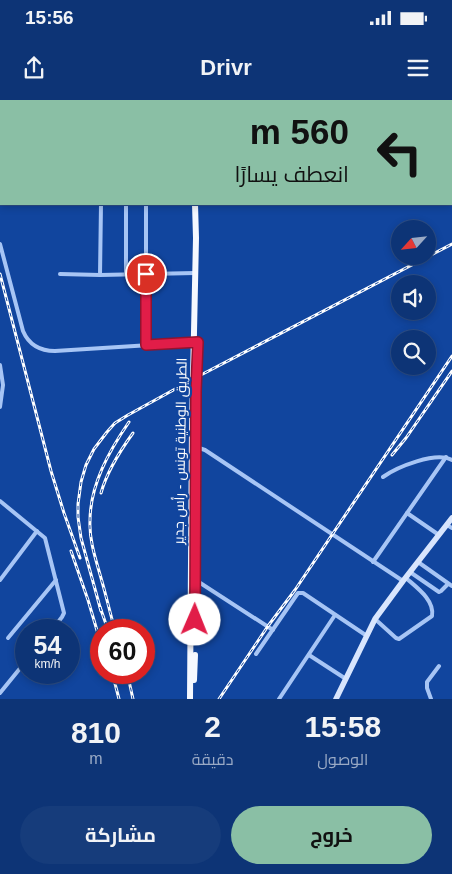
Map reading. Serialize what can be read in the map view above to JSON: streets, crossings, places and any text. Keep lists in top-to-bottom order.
{
  "streets": {
    "main road": ["الطريق الوطنية تونس - رأس جدير"]
  },
  "north": "bottom left",
  "page": {
    "status": "15:56",
    "header": "Drivr",
    "turn": ["560 m", "انعطف يسارًا"],
    "speed": "54 km/h",
    "limit": "60",
    "eta": [
      "15:58",
      "الوصول",
      "2",
      "دقيقة",
      "810",
      "m"
    ],
    "buttons": ["خروج", "مشاركة"]
  }
}
